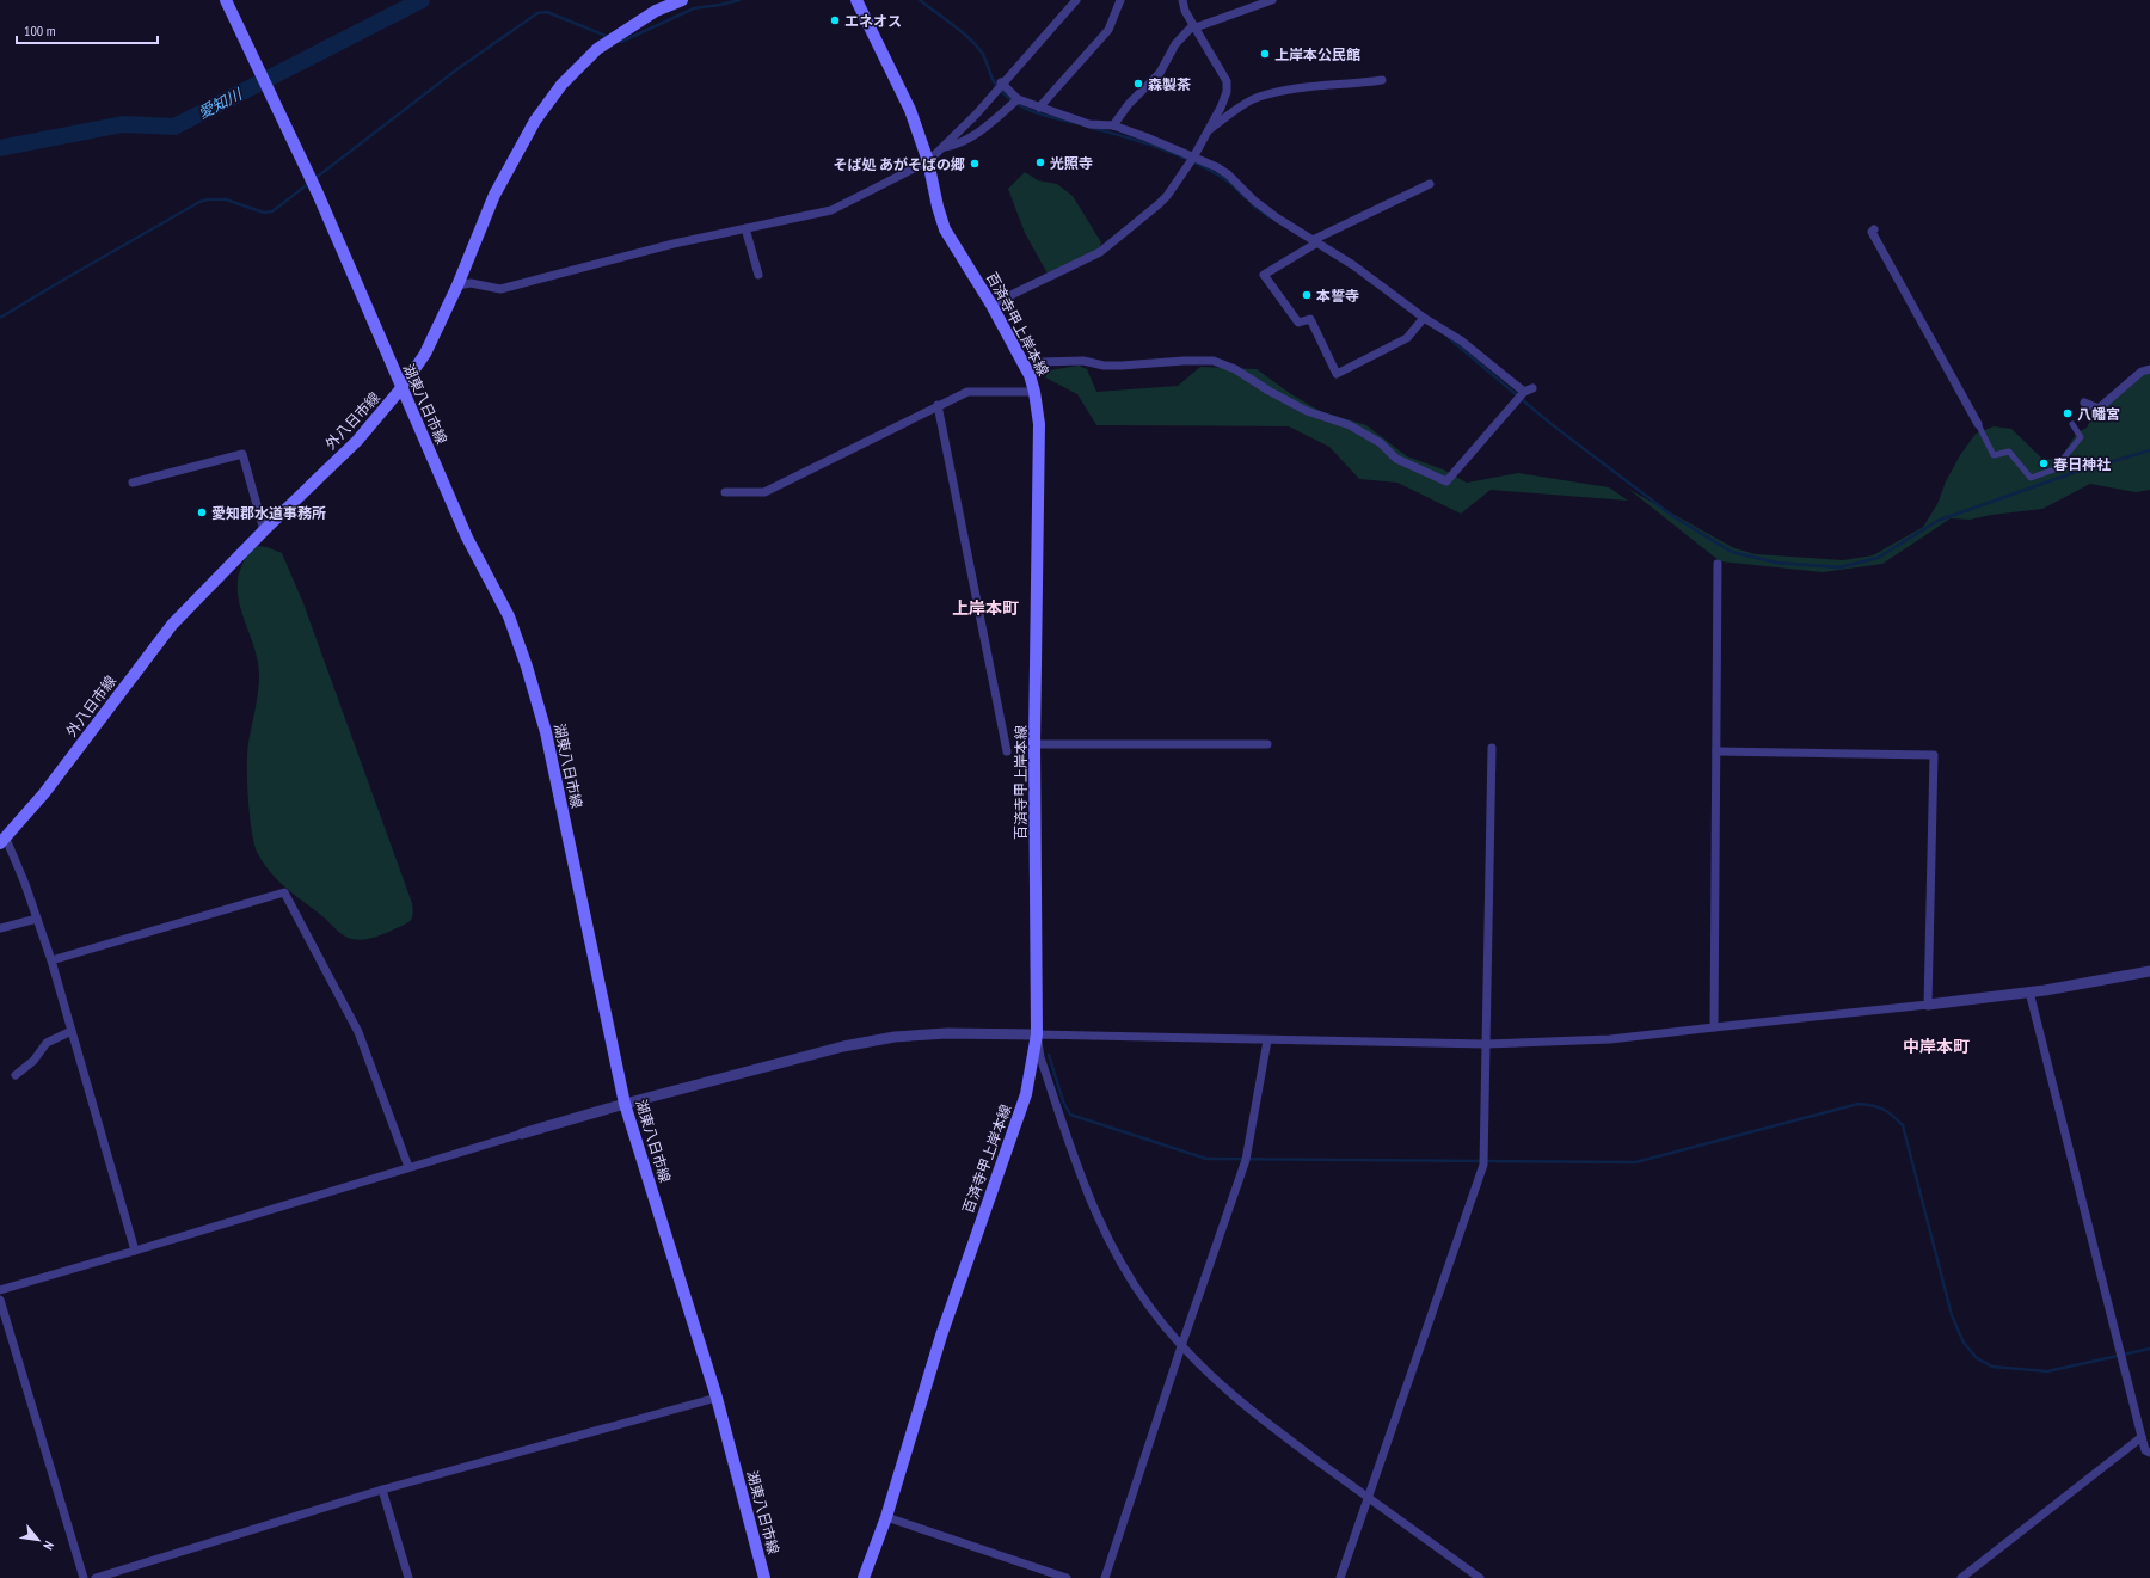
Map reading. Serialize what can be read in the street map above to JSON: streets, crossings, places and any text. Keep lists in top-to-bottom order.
{
  "streets": {
    "main road": ["百済寺甲上岸本線", "湖東八日市線", "外八日市線"]
  },
  "crossings": [
    ["湖東八日市線", "外八日市線"]
  ],
  "districts": ["上岸本町", "中岸本町"],
  "water": ["愛知川"],
  "places": [
    "エネオス",
    "上岸本公民館",
    "森製茶",
    "光照寺",
    "そば処 あがそばの郷",
    "本誓寺",
    "八幡宮",
    "春日神社",
    "愛知郡水道事務所"
  ],
  "scale_bar": "100 m",
  "north": "bottom right"
}
